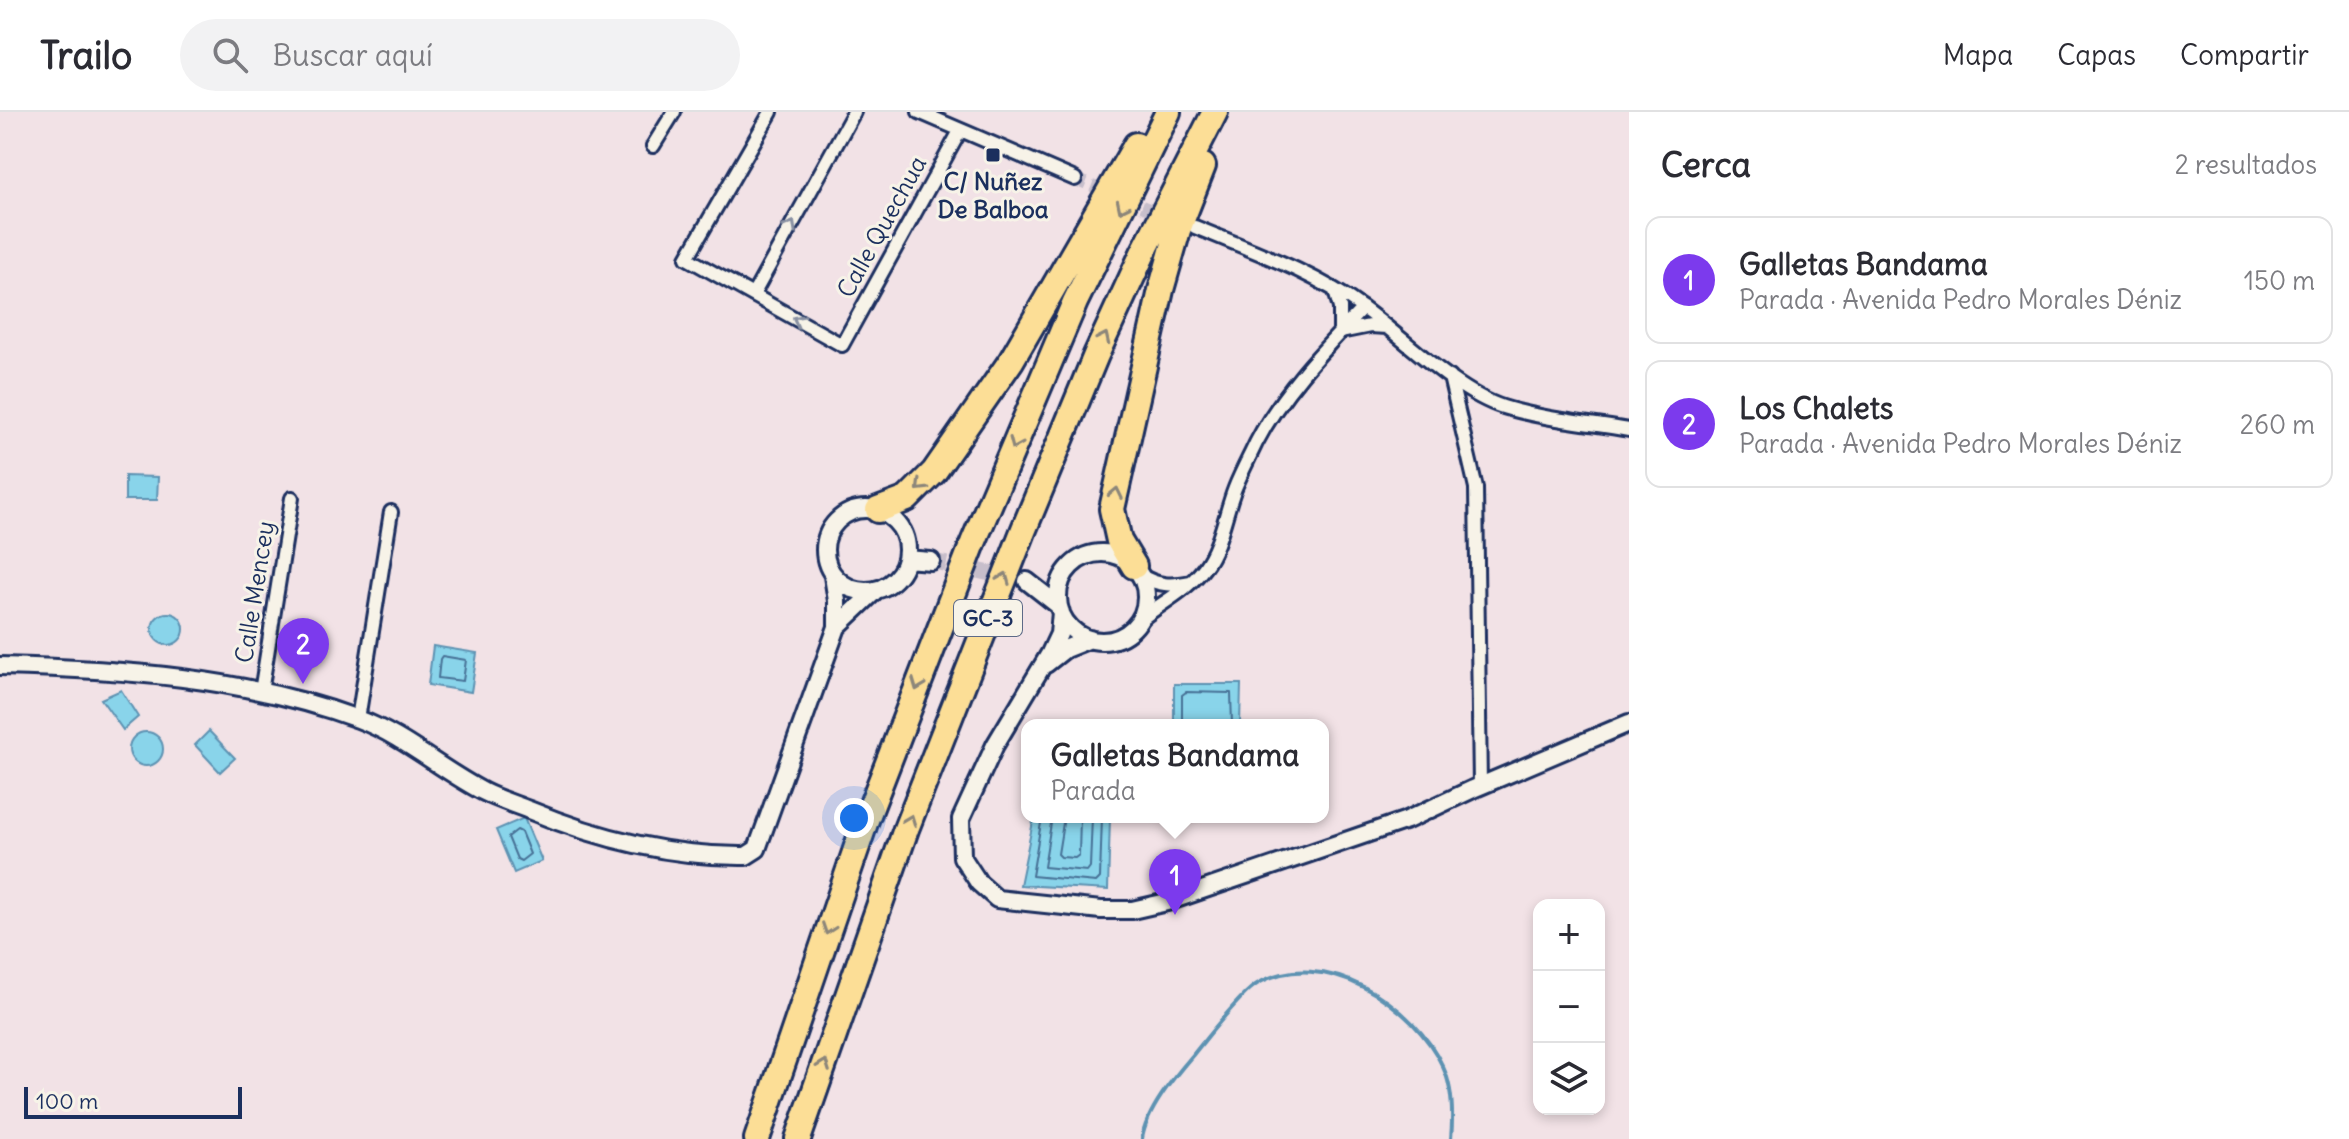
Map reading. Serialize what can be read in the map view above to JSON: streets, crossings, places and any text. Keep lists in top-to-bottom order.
{
  "streets": {
    "highway": ["GC-3"],
    "street": ["Calle Quechua", "Calle Mencey"]
  },
  "places": {
    "transit": ["C/ Nuñez De Balboa"]
  },
  "scale_bar": "100 m",
  "page": {
    "header": "Trailo",
    "search": "Buscar aquí",
    "nav": ["Mapa", "Capas", "Compartir"],
    "heading": ["Cerca", "2 resultados"],
    "list": [
      {
        "mark": "1",
        "name": "Galletas Bandama",
        "note": "Parada · Avenida Pedro Morales Déniz",
        "value": "150 m"
      },
      {
        "mark": "2",
        "name": "Los Chalets",
        "note": "Parada · Avenida Pedro Morales Déniz",
        "value": "260 m"
      }
    ],
    "pins": ["2", "1"],
    "popup": ["Galletas Bandama", "Parada"],
    "map_buttons": ["+", "−"],
    "scale": "100 m"
  }
}
